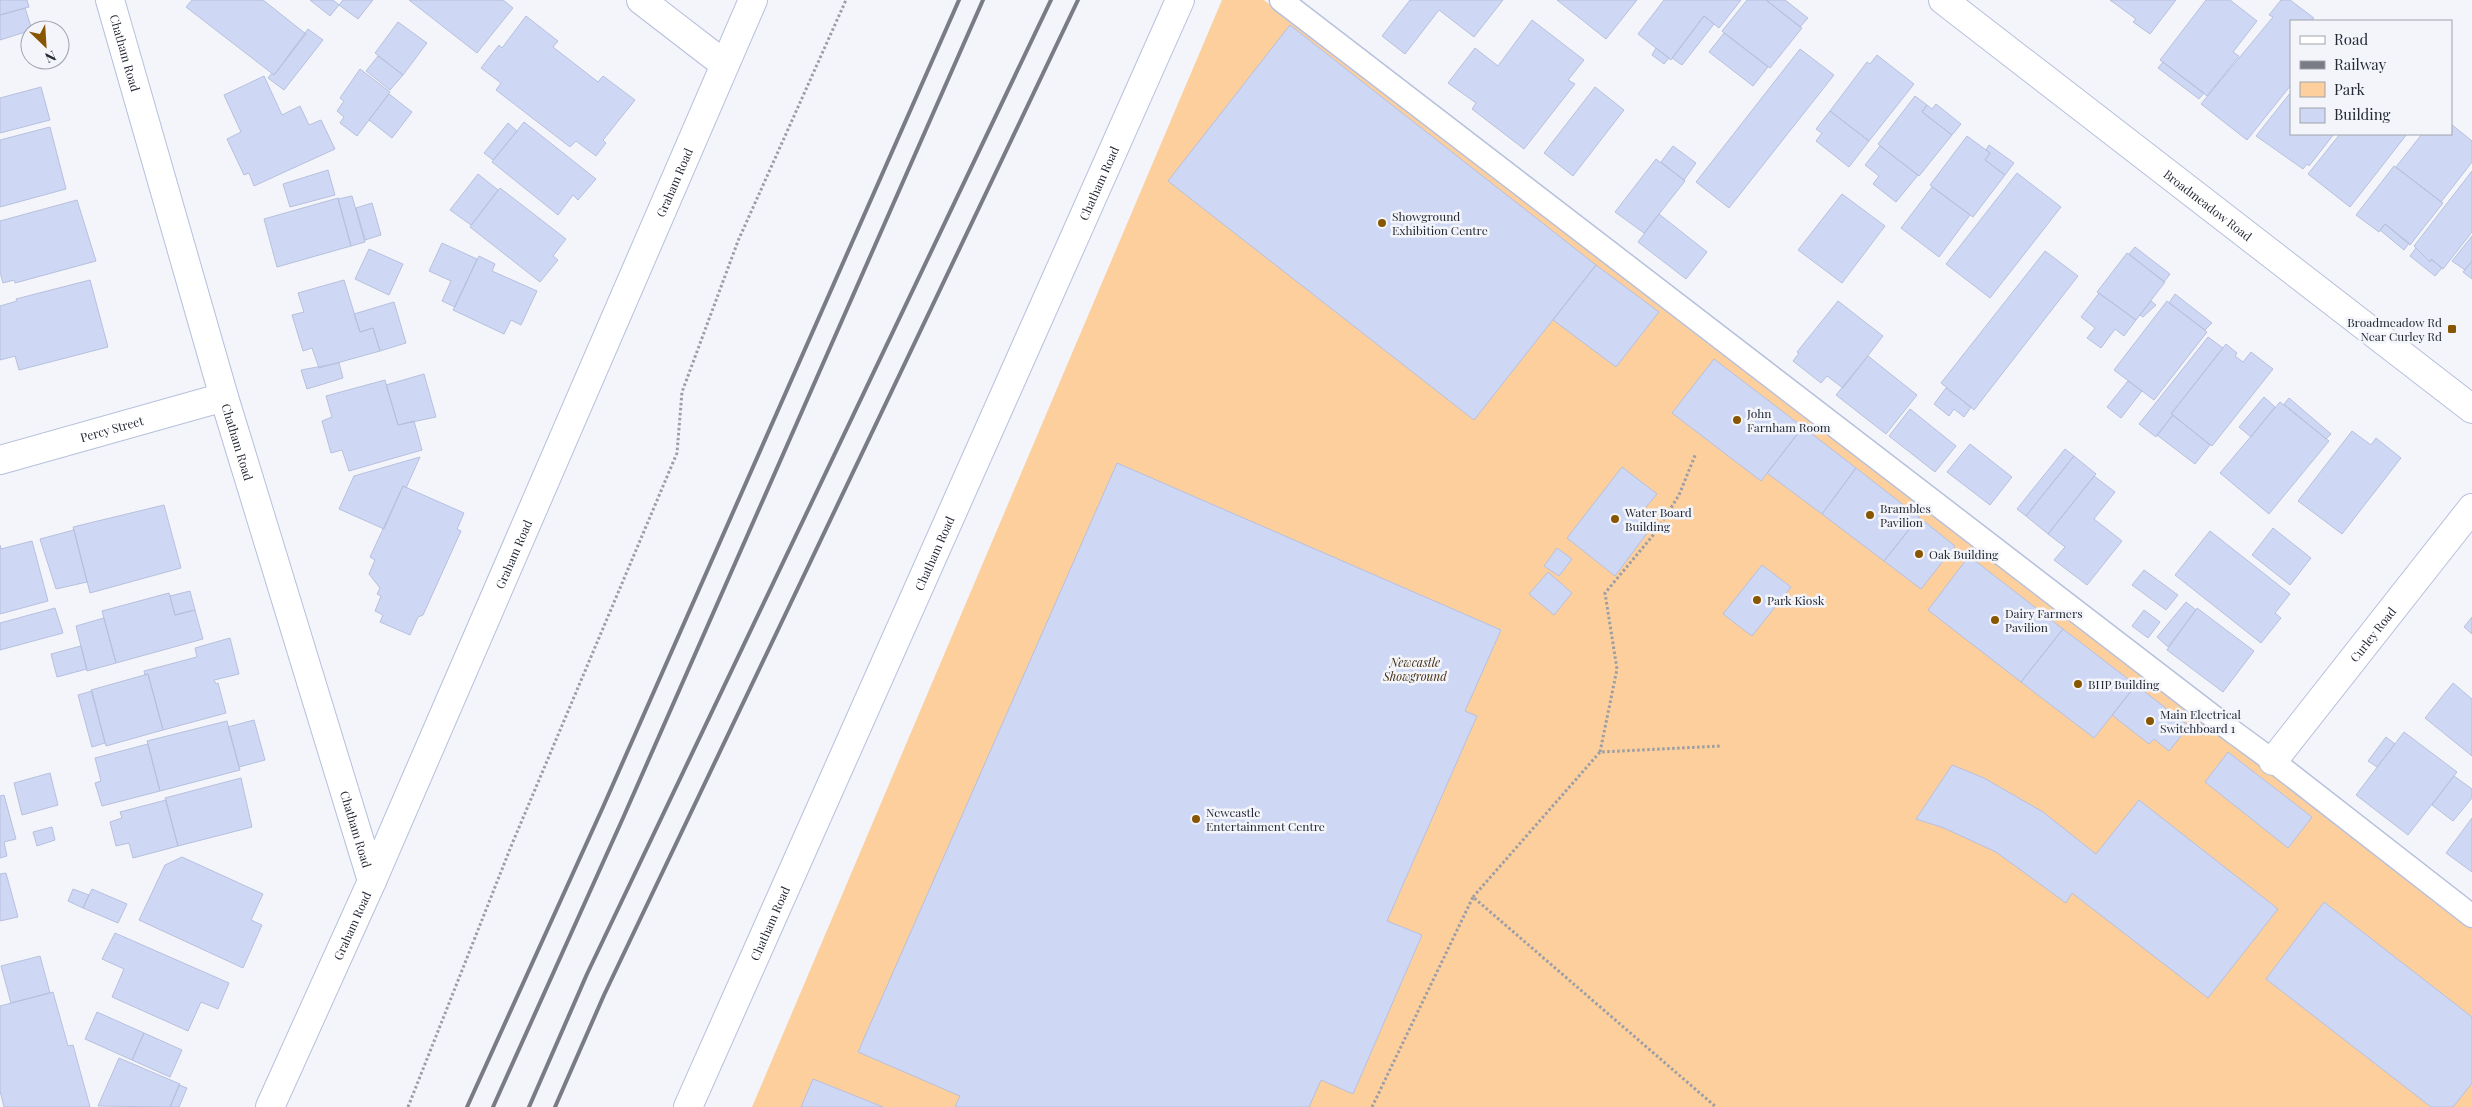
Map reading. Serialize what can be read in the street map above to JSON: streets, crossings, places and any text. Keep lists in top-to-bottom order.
{
  "streets": {
    "street": [
      "Chatham Road",
      "Graham Road",
      "Broadmeadow Road",
      "Percy Street",
      "Curley Road"
    ]
  },
  "crossings": [
    ["Chatham Road", "Graham Road"],
    ["Chatham Road", "Percy Street"]
  ],
  "parks": ["Newcastle Showground"],
  "places": {
    "other": [
      "Showground Exhibition Centre",
      "John Farnham Room",
      "Brambles Pavilion",
      "Water Board Building",
      "Oak Building",
      "Park Kiosk",
      "Dairy Farmers Pavilion",
      "BHP Building",
      "Main Electrical Switchboard 1",
      "Newcastle Entertainment Centre"
    ],
    "transit": ["Broadmeadow Rd Near Curley Rd"]
  },
  "legend": [
    "Road",
    "Railway",
    "Park",
    "Building"
  ],
  "north": "bottom right"
}
